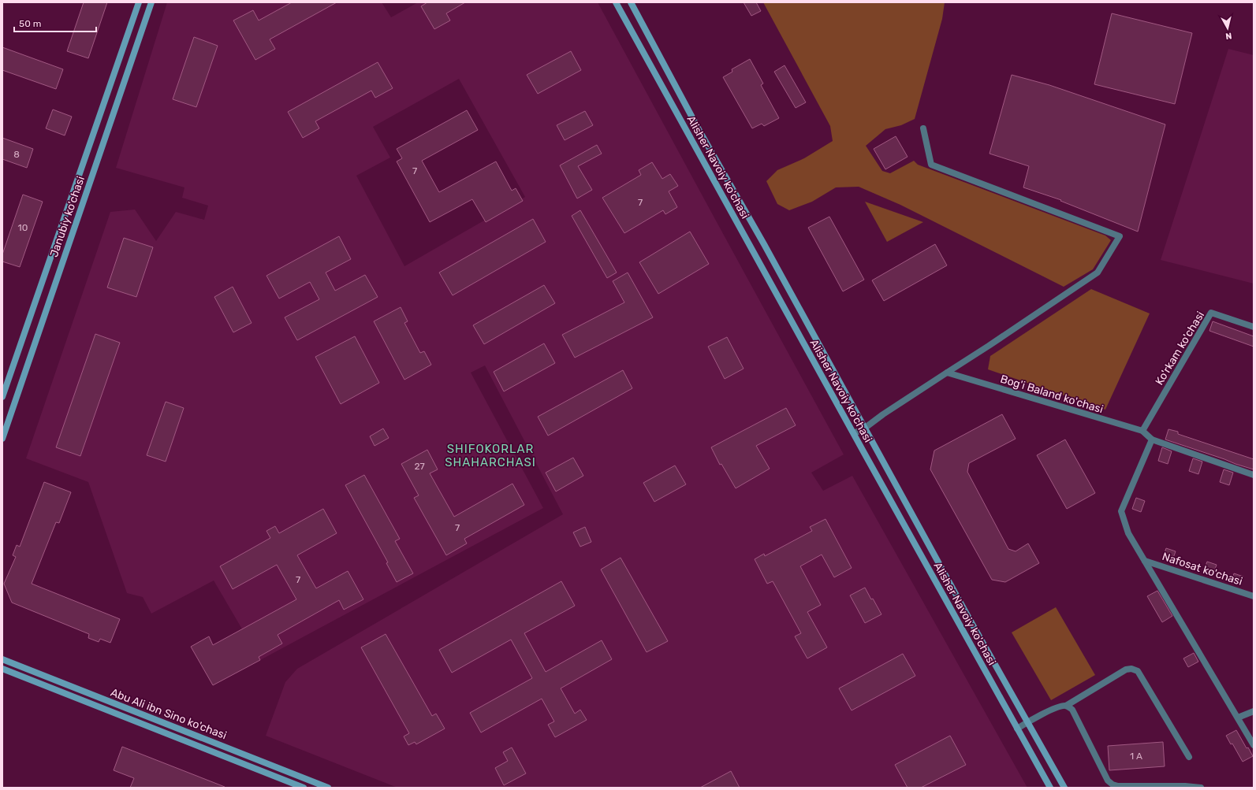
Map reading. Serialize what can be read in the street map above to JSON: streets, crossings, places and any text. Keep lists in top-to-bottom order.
{
  "streets": {
    "main road": ["Alisher Navoiy ko'chasi", "Janubiy ko'chasi", "Abu Ali ibn Sino ko'chasi"],
    "street": ["Ko'rkam ko'chasi", "Bog'i Baland ko'chasi", "Nafosat ko'chasi"]
  },
  "crossings": [
    ["Ko'rkam ko'chasi", "Bog'i Baland ko'chasi"]
  ],
  "districts": ["SHIFOKORLAR SHAHARCHASI"],
  "house_numbers": [
    "8",
    "7",
    "7",
    "10",
    "27",
    "7",
    "7",
    "1 А"
  ],
  "scale_bar": "50 m",
  "north": "bottom"
}
